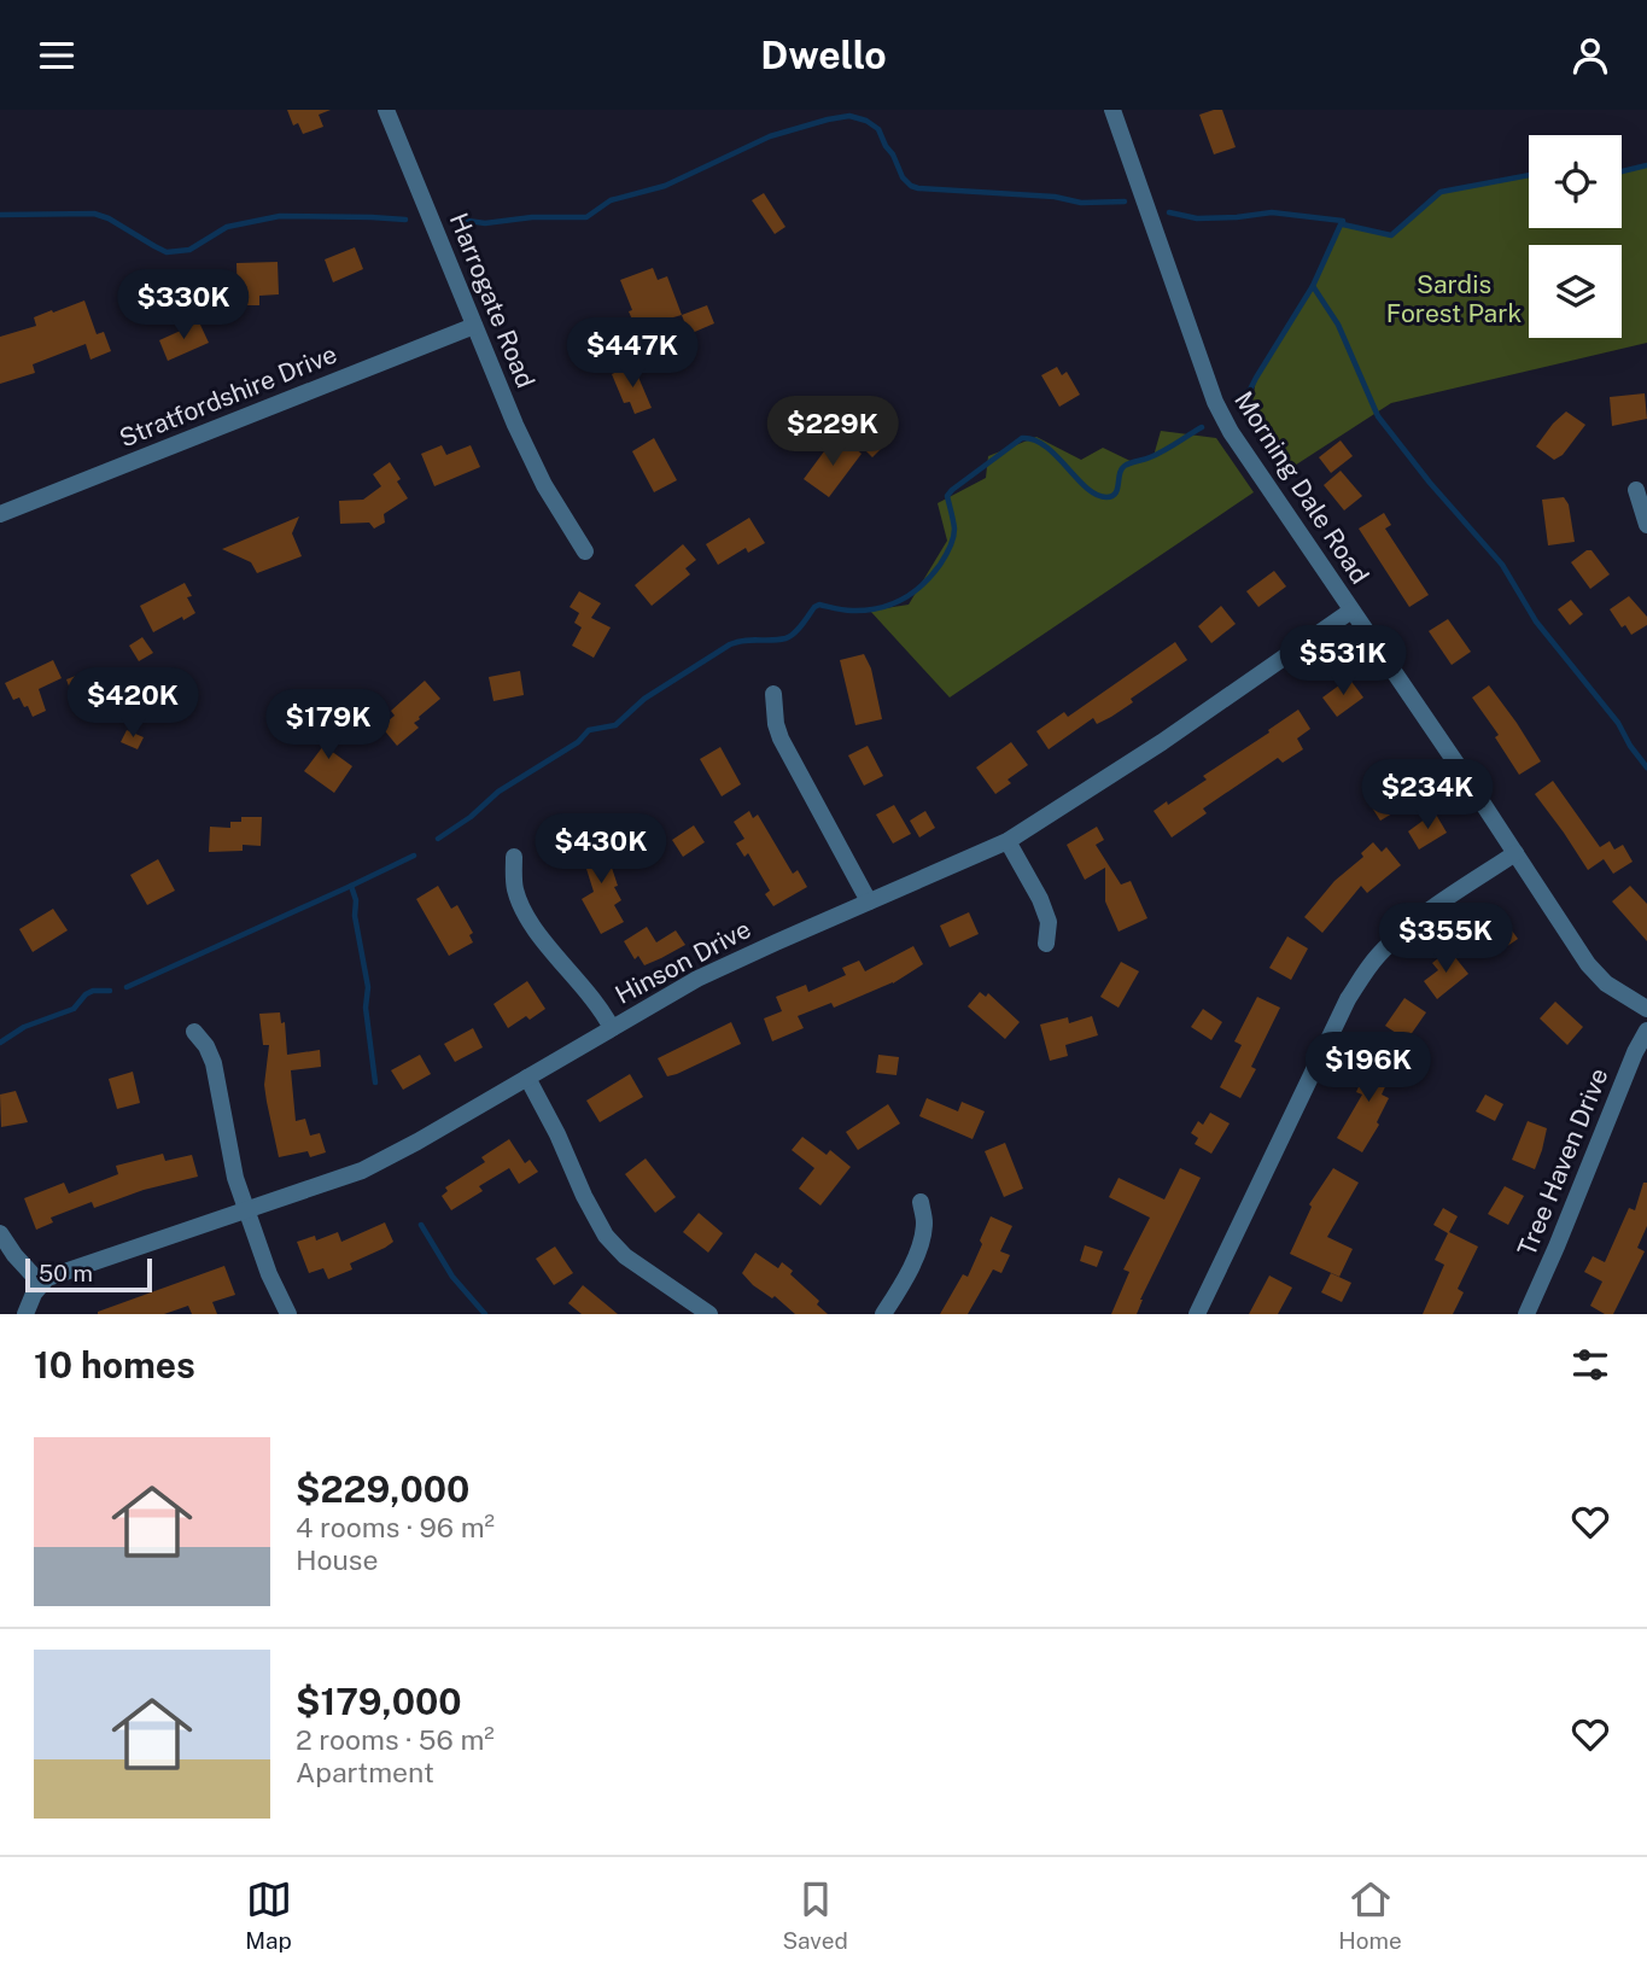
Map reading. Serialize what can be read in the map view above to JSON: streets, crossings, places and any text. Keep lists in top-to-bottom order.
{
  "streets": {
    "street": [
      "Harrogate Road",
      "Stratfordshire Drive",
      "Morning Dale Road",
      "Hinson Drive",
      "Tree Haven Drive"
    ]
  },
  "crossings": [
    ["Harrogate Road", "Stratfordshire Drive"],
    ["Morning Dale Road", "Hinson Drive"]
  ],
  "parks": ["Sardis Forest Park"],
  "scale_bar": "50 m",
  "page": {
    "header": "Dwello",
    "price": [
      "$330K",
      "$447K",
      "$229K",
      "$531K",
      "$420K",
      "$179K",
      "$234K",
      "$430K",
      "$355K",
      "$196K"
    ],
    "scale": "50 m",
    "heading": "10 homes",
    "list": [
      {
        "name": "$229,000",
        "note": "4 rooms · 96 m² · House"
      },
      {
        "name": "$179,000",
        "note": "2 rooms · 56 m² · Apartment"
      }
    ],
    "tabs": ["Map", "Saved", "Home"]
  }
}
